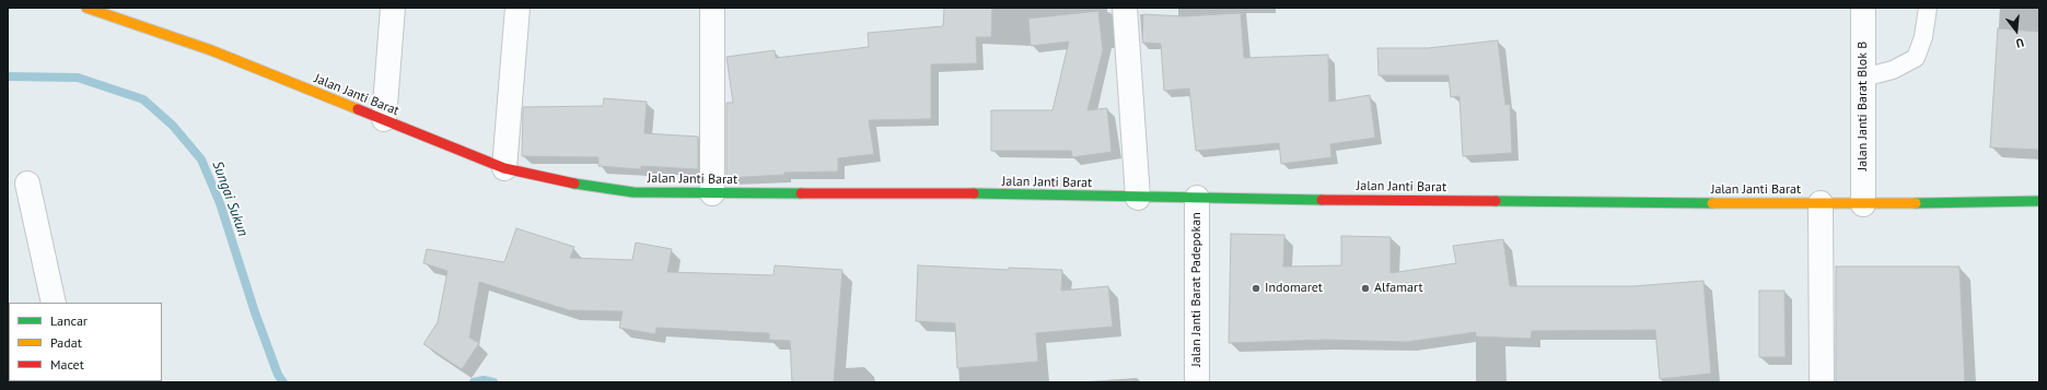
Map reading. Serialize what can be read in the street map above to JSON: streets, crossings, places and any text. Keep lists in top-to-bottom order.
{
  "streets": {
    "street": ["Jalan Janti Barat", "Jalan Janti Barat Blok B", "Jalan Janti Barat Padepokan"]
  },
  "crossings": [
    ["Jalan Janti Barat", "Jalan Janti Barat Blok B"],
    ["Jalan Janti Barat", "Jalan Janti Barat Padepokan"]
  ],
  "water": ["Sungai Sukun"],
  "places": ["Indomaret", "Alfamart"],
  "legend": ["Lancar", "Padat", "Macet"],
  "north": "bottom"
}
